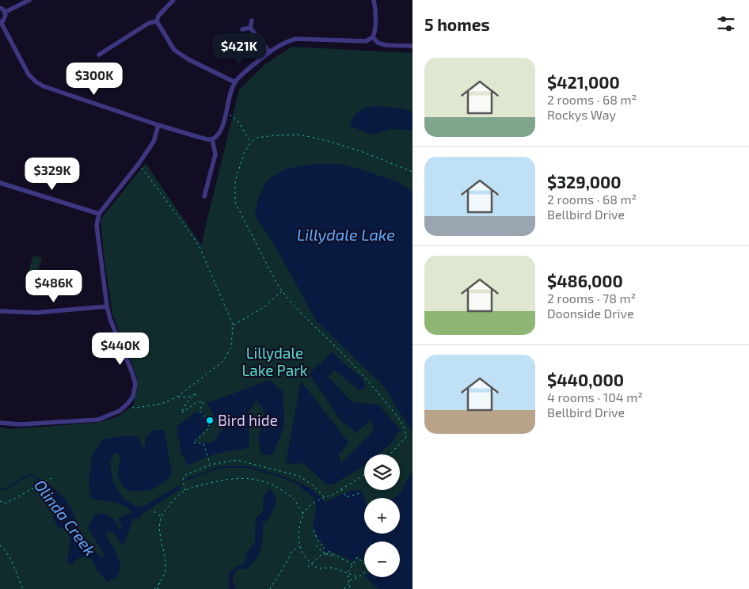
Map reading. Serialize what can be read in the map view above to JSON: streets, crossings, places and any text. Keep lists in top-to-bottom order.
{
  "water": ["Lillydale Lake", "Olinda Creek"],
  "parks": ["Lillydale Lake Park"],
  "places": ["Bird hide"],
  "page": {
    "heading": "5 homes",
    "price": [
      "$421K",
      "$300K",
      "$329K",
      "$486K",
      "$440K"
    ],
    "list": [
      {
        "name": "$421,000",
        "note": "2 rooms · 68 m² · Rockys Way"
      },
      {
        "name": "$329,000",
        "note": "2 rooms · 68 m² · Bellbird Drive"
      },
      {
        "name": "$486,000",
        "note": "2 rooms · 78 m² · Doonside Drive"
      },
      {
        "name": "$440,000",
        "note": "4 rooms · 104 m² · Bellbird Drive"
      }
    ],
    "map_buttons": ["+", "−"]
  }
}
